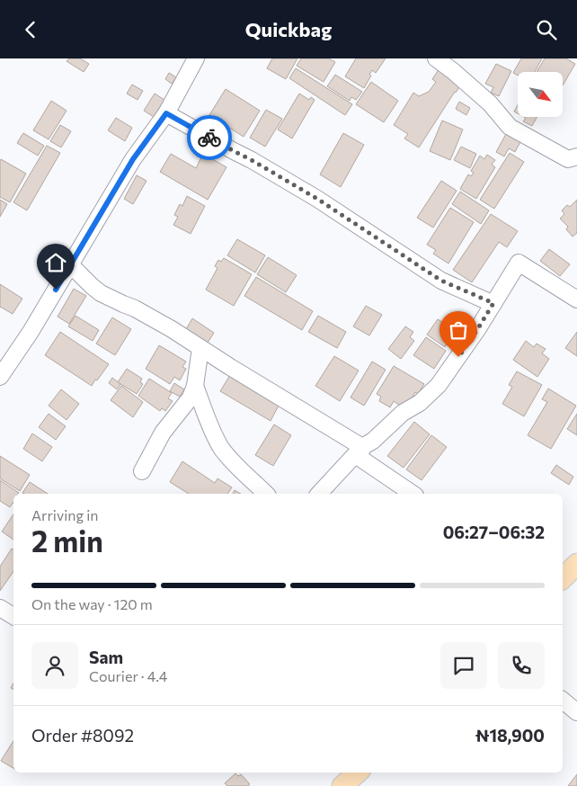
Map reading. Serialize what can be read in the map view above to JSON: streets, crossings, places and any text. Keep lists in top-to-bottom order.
{
  "north": "bottom right",
  "page": {
    "header": "Quickbag",
    "heading": ["2 min", "Arriving in", "06:27–06:32"],
    "panel": [
      "Sam",
      "Courier · 4.4",
      "Order #8092",
      "₦18,900"
    ],
    "bar": "On the way · 120 m"
  }
}
